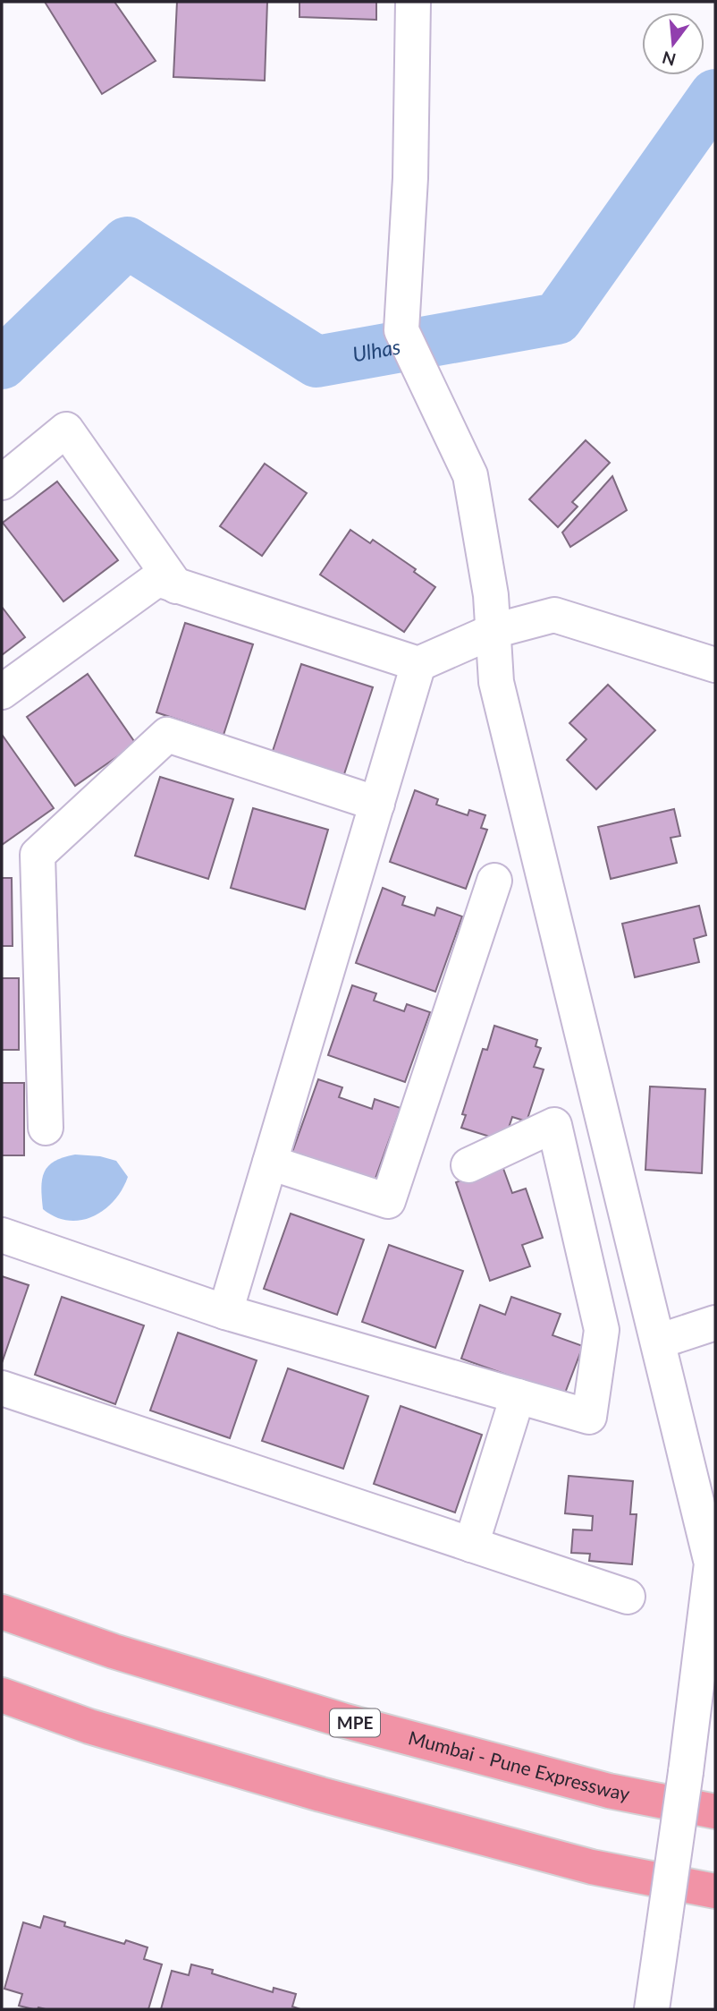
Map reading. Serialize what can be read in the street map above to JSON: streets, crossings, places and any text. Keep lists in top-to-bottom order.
{
  "streets": {
    "highway": ["MPE", "Mumbai - Pune Expressway"]
  },
  "water": ["Ulhas"],
  "north": "bottom"
}
